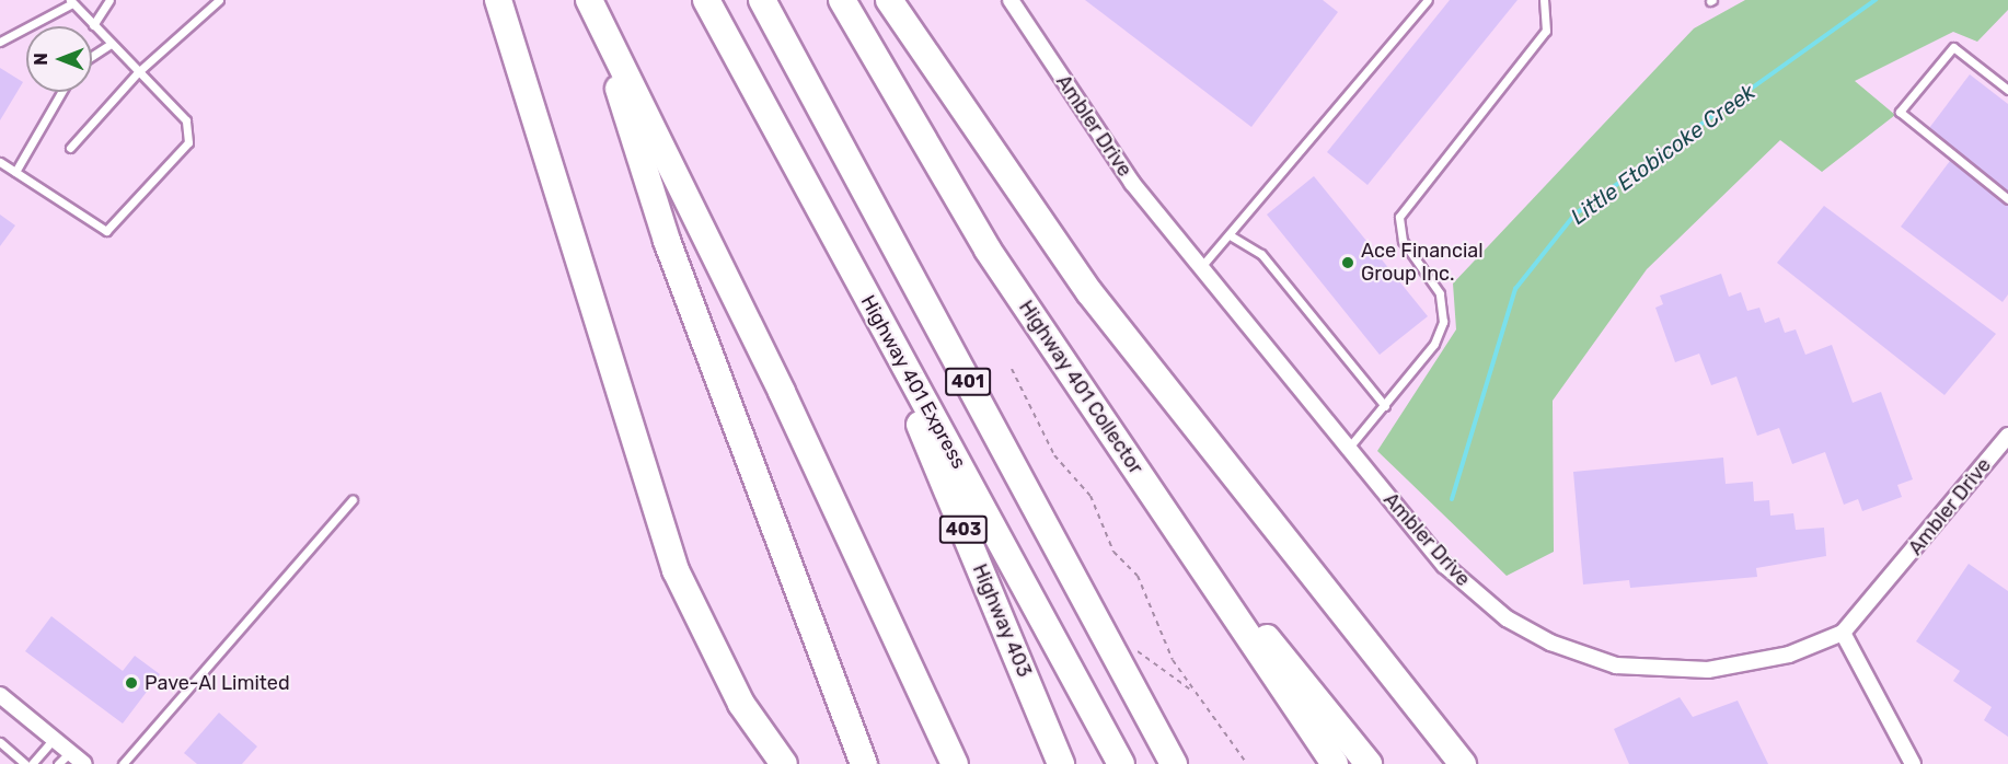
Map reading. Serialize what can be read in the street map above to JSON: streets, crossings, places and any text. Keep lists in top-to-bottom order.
{
  "streets": {
    "highway": [
      "Highway 401 Express",
      "401",
      "Highway 401 Collector",
      "403",
      "Highway 403"
    ],
    "street": ["Ambler Drive"]
  },
  "crossings": [
    ["Highway 401 Express", "Highway 403"]
  ],
  "water": ["Little Etobicoke Creek"],
  "places": ["Ace Financial Group Inc.", "Pave-Al Limited"],
  "north": "left"
}
